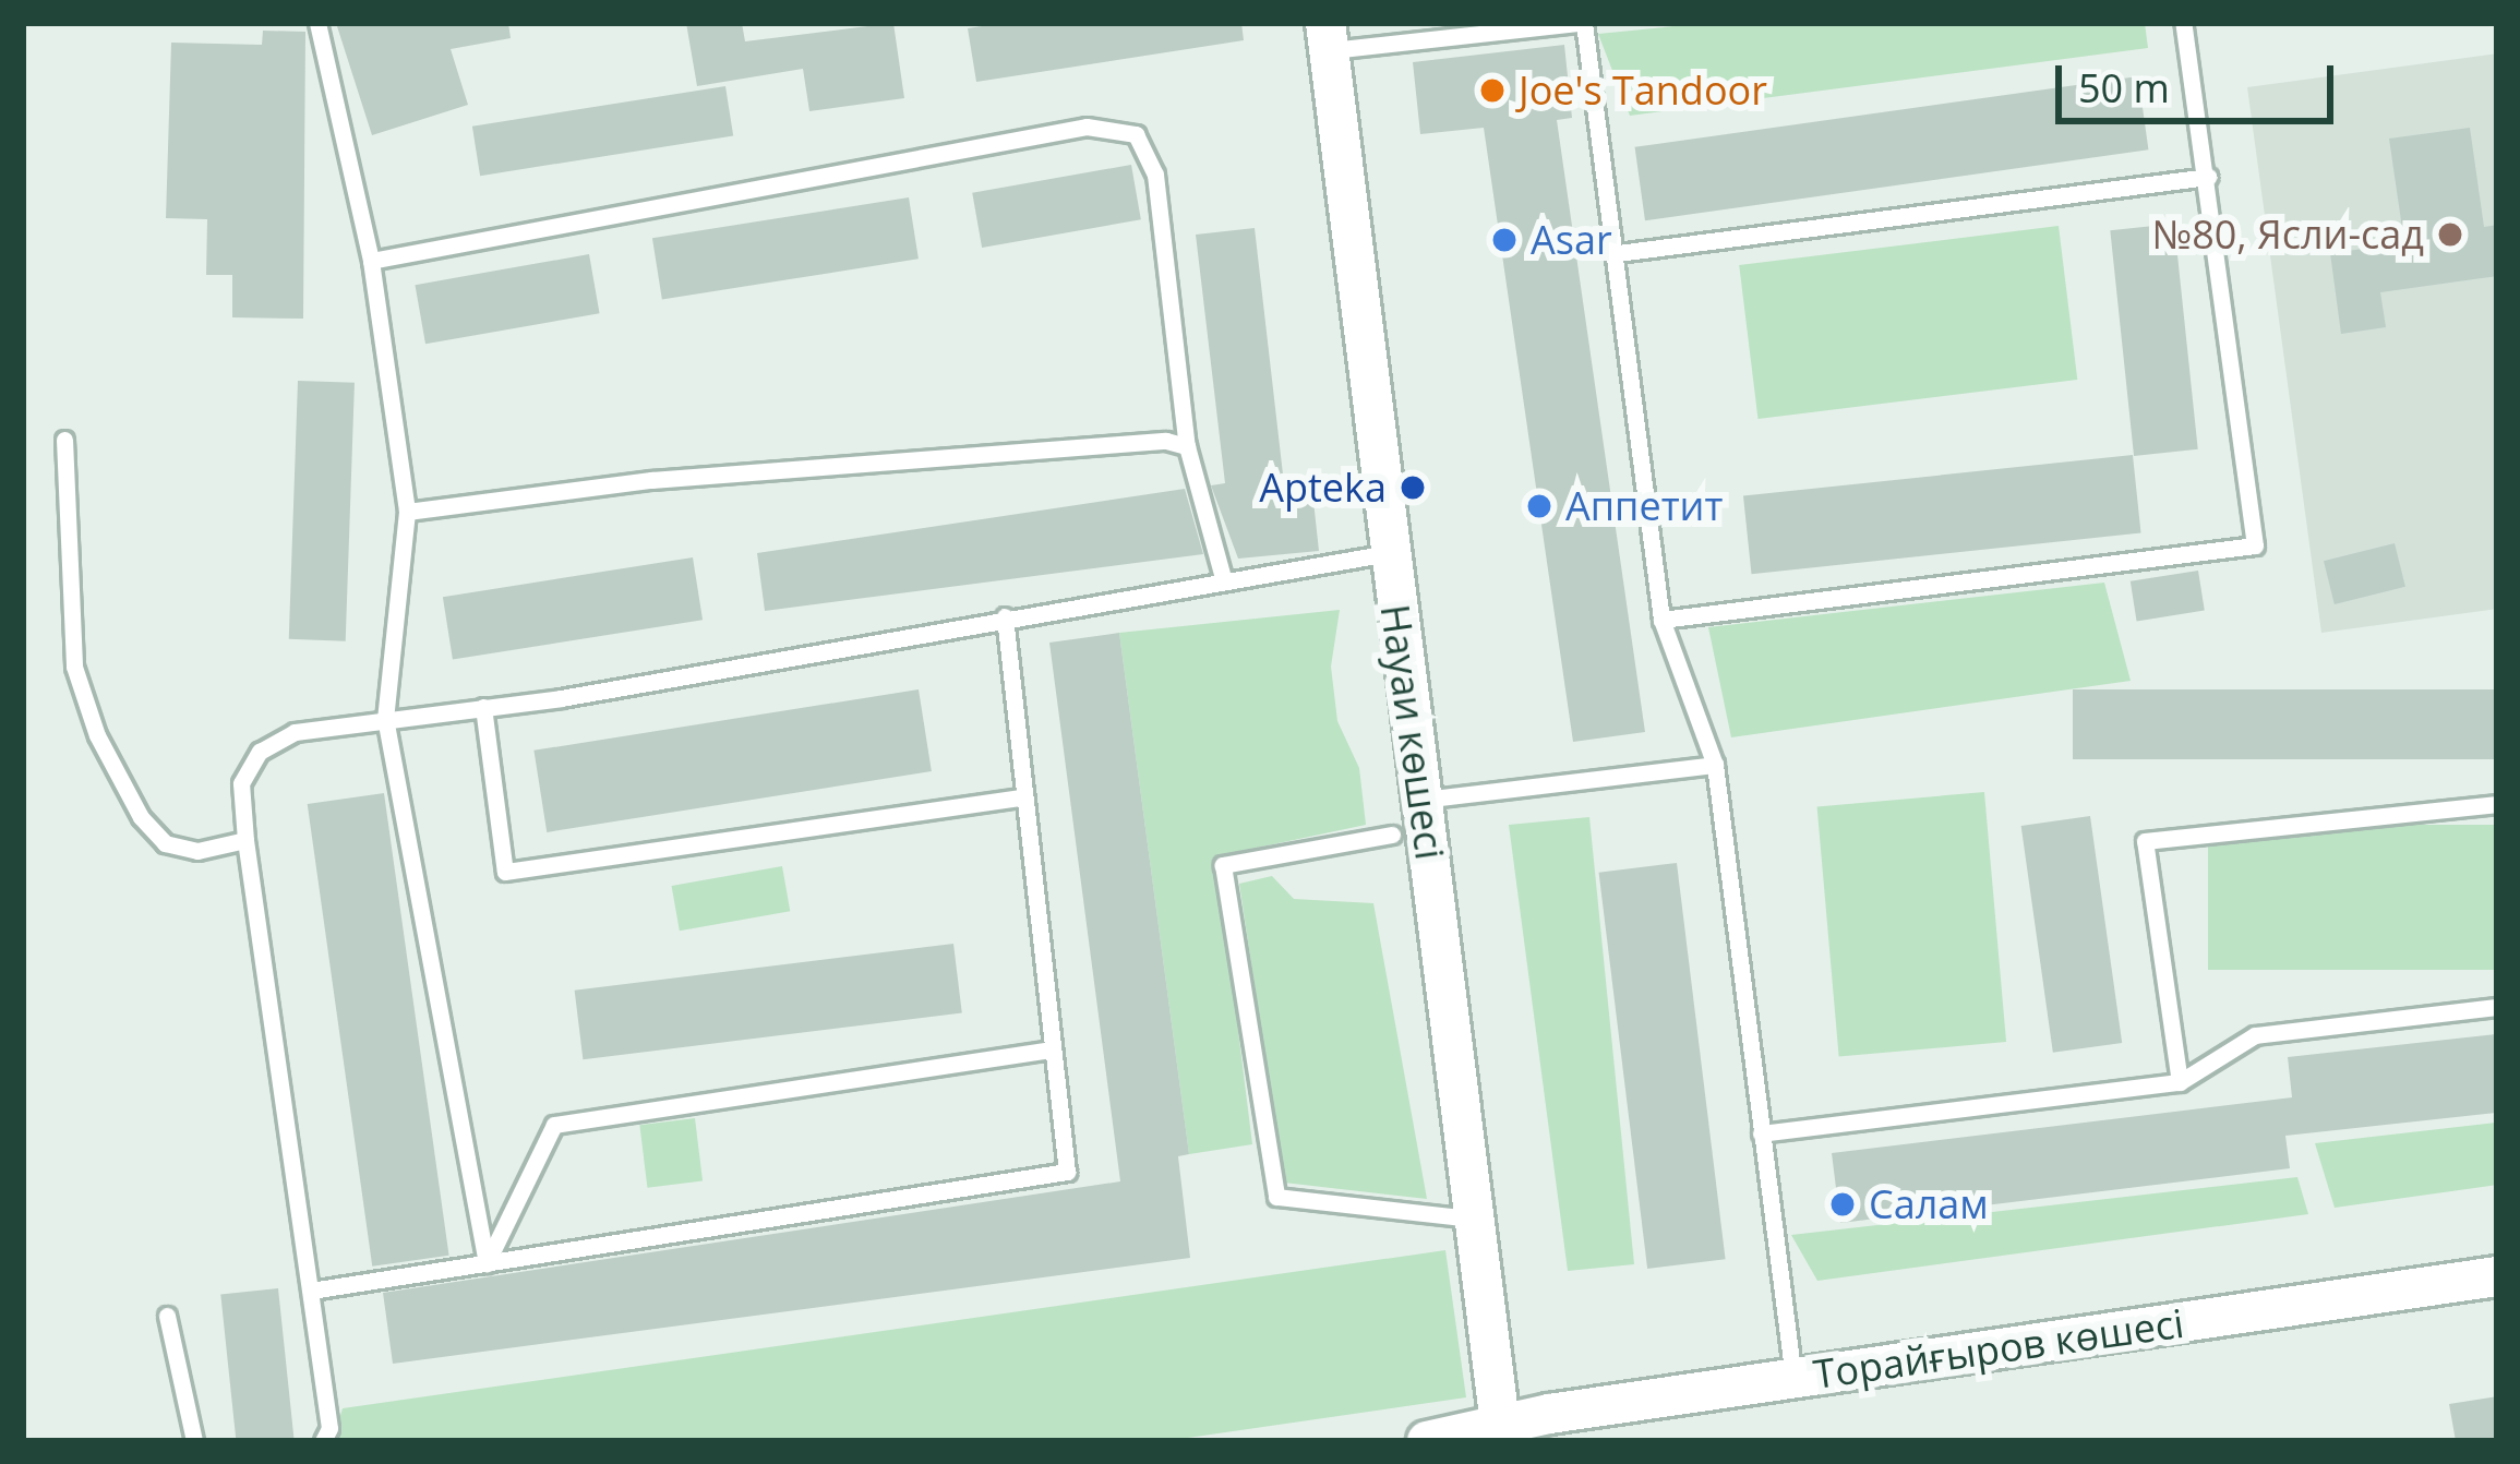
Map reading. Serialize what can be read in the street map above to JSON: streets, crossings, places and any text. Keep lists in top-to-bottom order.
{
  "streets": {
    "street": ["Науаи көшесі", "Торайғыров көшесі"]
  },
  "crossings": [
    ["Науаи көшесі", "Торайғыров көшесі"]
  ],
  "places": [
    "Joe's Tandoor",
    "№80, Ясли-сад",
    "Asar",
    "Apteka",
    "Аппетит",
    "Салам"
  ],
  "scale_bar": "50 m"
}
